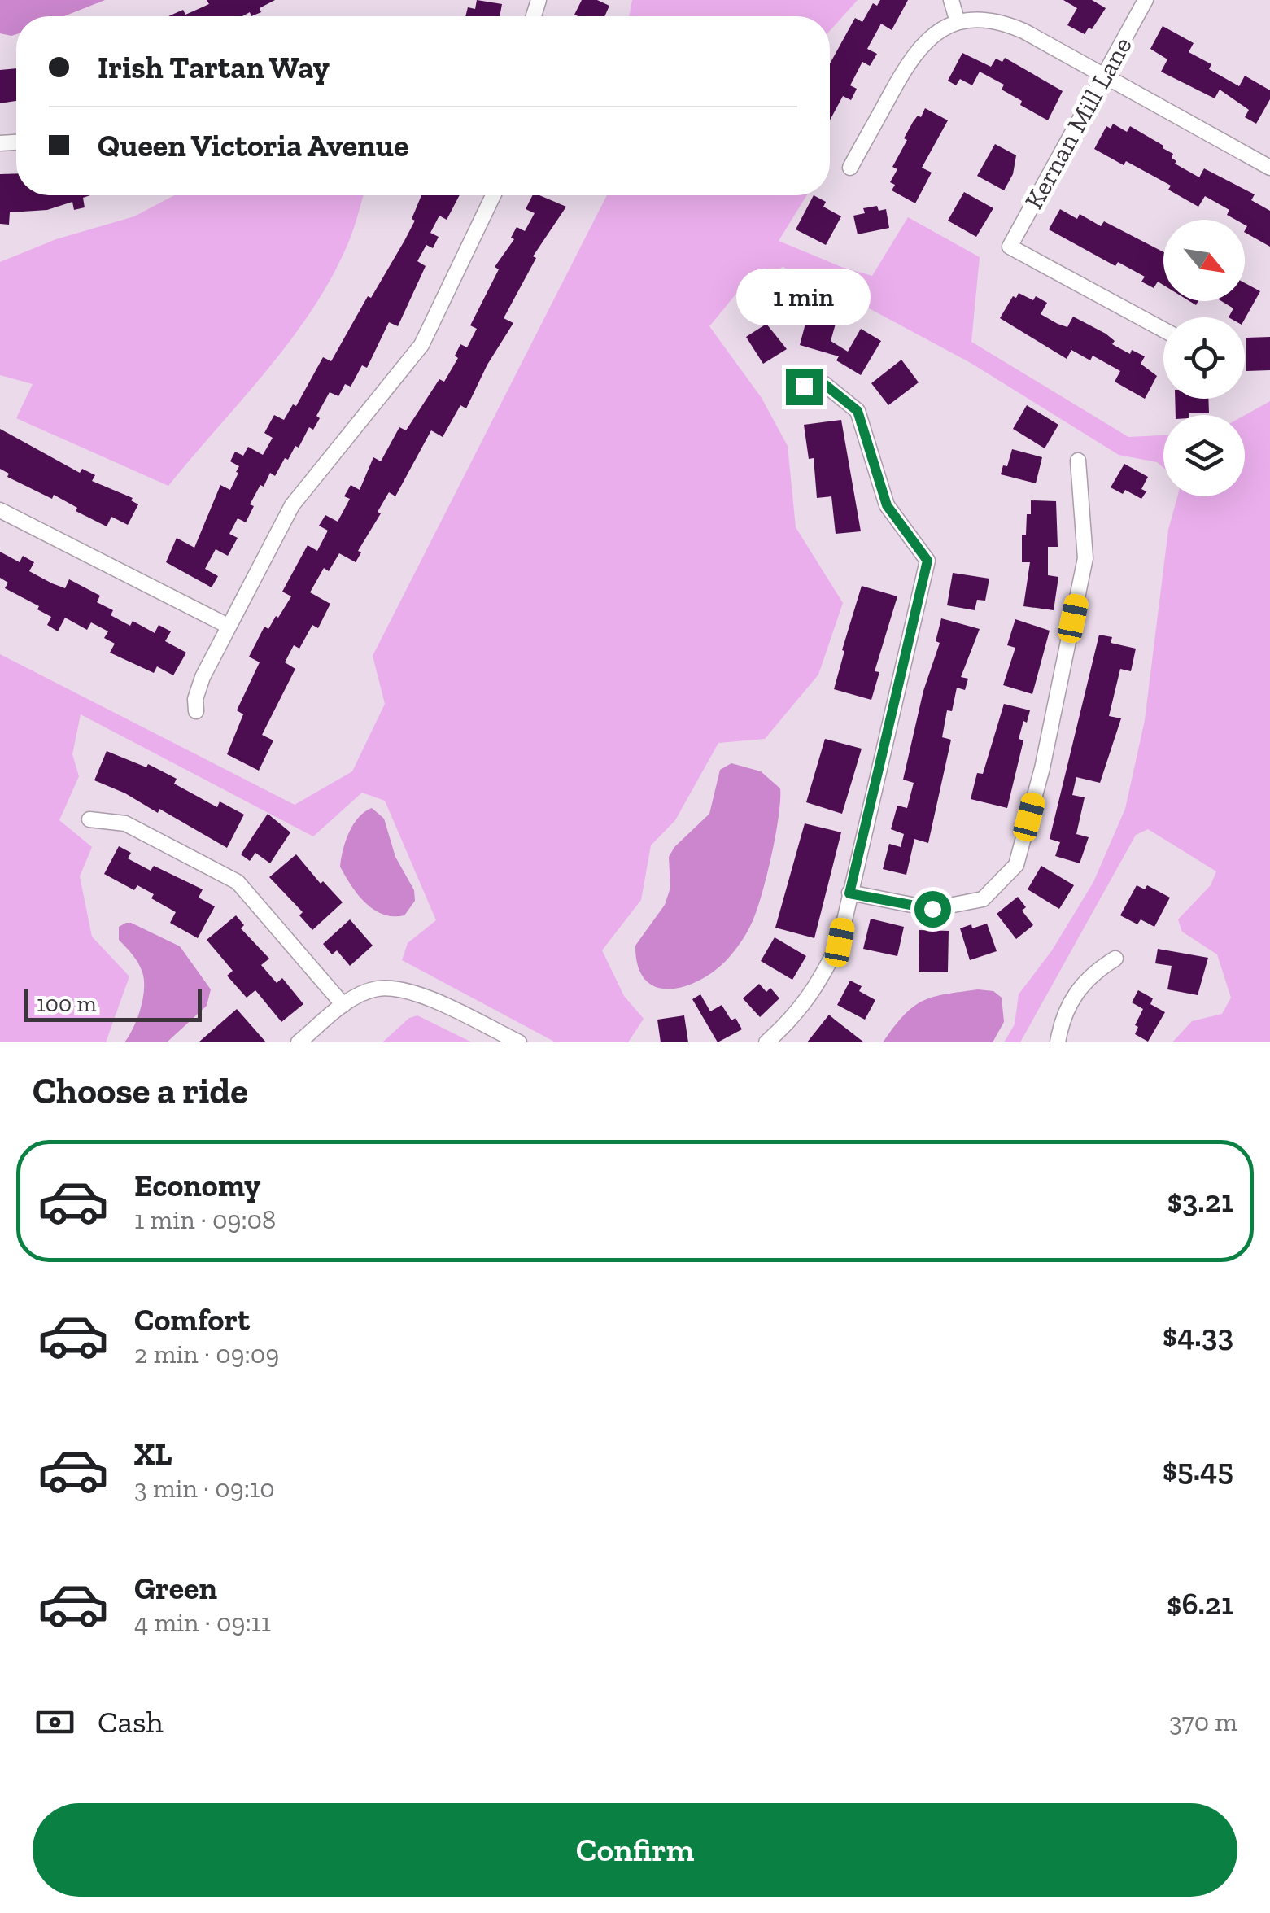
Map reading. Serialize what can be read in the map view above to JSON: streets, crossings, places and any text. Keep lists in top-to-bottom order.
{
  "streets": {
    "street": ["Kernan Mill Lane"]
  },
  "scale_bar": "100 m",
  "north": "bottom right",
  "page": {
    "banner": ["Irish Tartan Way", "Queen Victoria Avenue"],
    "bubble": "1 min",
    "scale": "100 m",
    "heading": "Choose a ride",
    "list": [
      {
        "name": "Economy",
        "note": "1 min · 09:08",
        "value": "$3.21"
      },
      {
        "name": "Comfort",
        "note": "2 min · 09:09",
        "value": "$4.33"
      },
      {
        "name": "XL",
        "note": "3 min · 09:10",
        "value": "$5.45"
      },
      {
        "name": "Green",
        "note": "4 min · 09:11",
        "value": "$6.21"
      }
    ],
    "pay": ["Cash", "370 m"],
    "buttons": "Confirm"
  }
}
